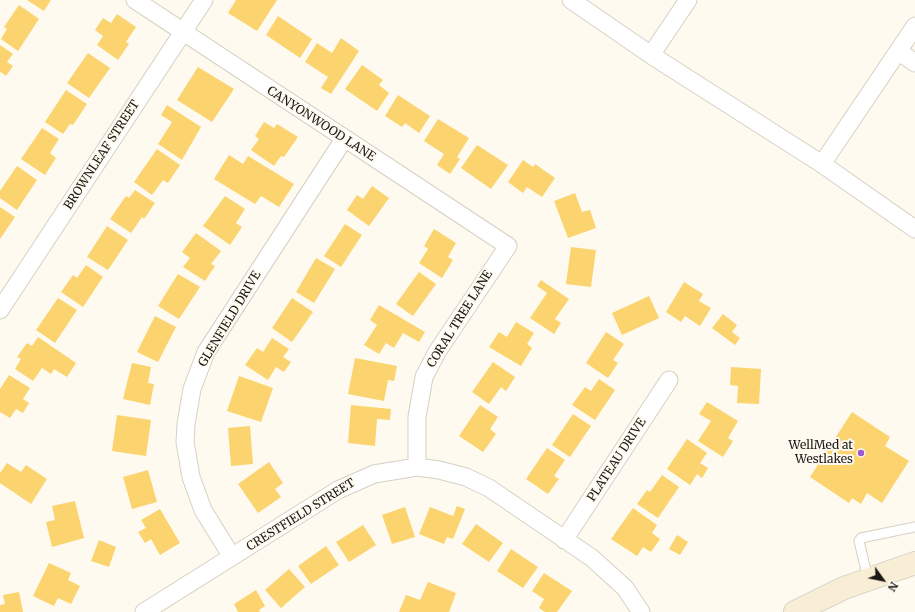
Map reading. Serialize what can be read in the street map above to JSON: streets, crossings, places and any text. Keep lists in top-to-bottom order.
{
  "streets": {
    "street": [
      "CANYONWOOD LANE",
      "BROWNLEAF STREET",
      "GLENFIELD DRIVE",
      "CORAL TREE LANE",
      "PLATEAU DRIVE",
      "CRESTFIELD STREET"
    ]
  },
  "crossings": [
    ["CANYONWOOD LANE", "BROWNLEAF STREET"],
    ["CANYONWOOD LANE", "GLENFIELD DRIVE"],
    ["CANYONWOOD LANE", "CORAL TREE LANE"],
    ["GLENFIELD DRIVE", "CRESTFIELD STREET"],
    ["CORAL TREE LANE", "CRESTFIELD STREET"],
    ["PLATEAU DRIVE", "CRESTFIELD STREET"]
  ],
  "places": ["WellMed at Westlakes"],
  "north": "bottom right"
}
